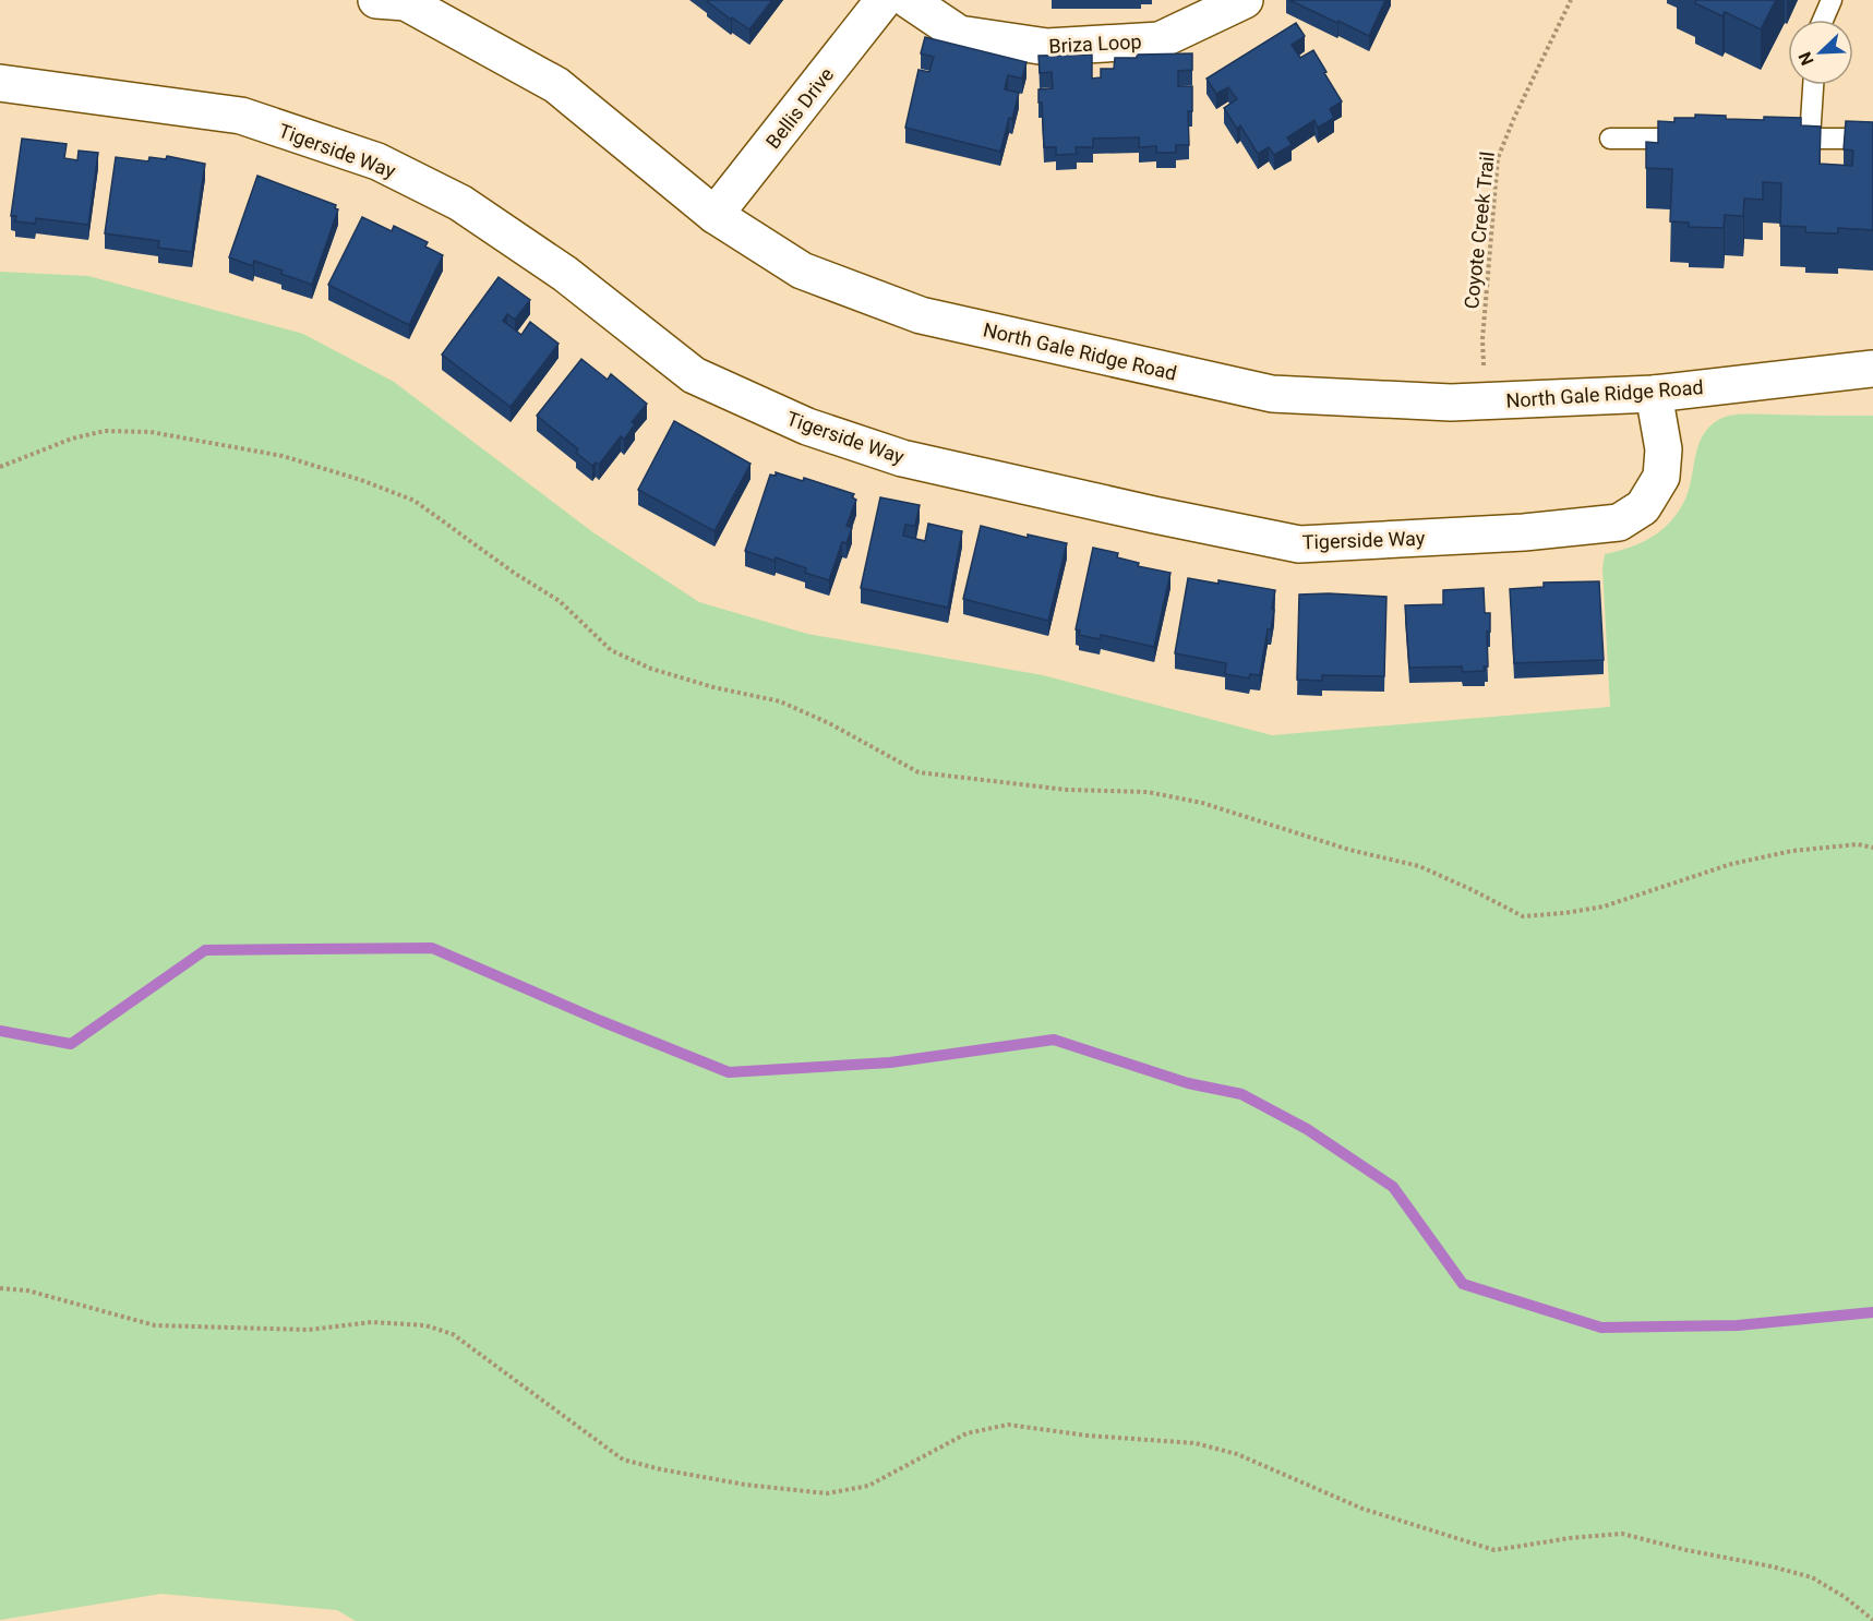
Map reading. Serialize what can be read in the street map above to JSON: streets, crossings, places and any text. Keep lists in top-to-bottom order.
{
  "streets": {
    "street": [
      "Briza Loop",
      "Bellis Drive",
      "Tigerside Way",
      "North Gale Ridge Road"
    ],
    "path": ["Coyote Creek Trail"]
  },
  "crossings": [
    ["Bellis Drive", "North Gale Ridge Road"],
    ["Tigerside Way", "North Gale Ridge Road"],
    ["Coyote Creek Trail", "North Gale Ridge Road"]
  ],
  "north": "bottom left"
}
